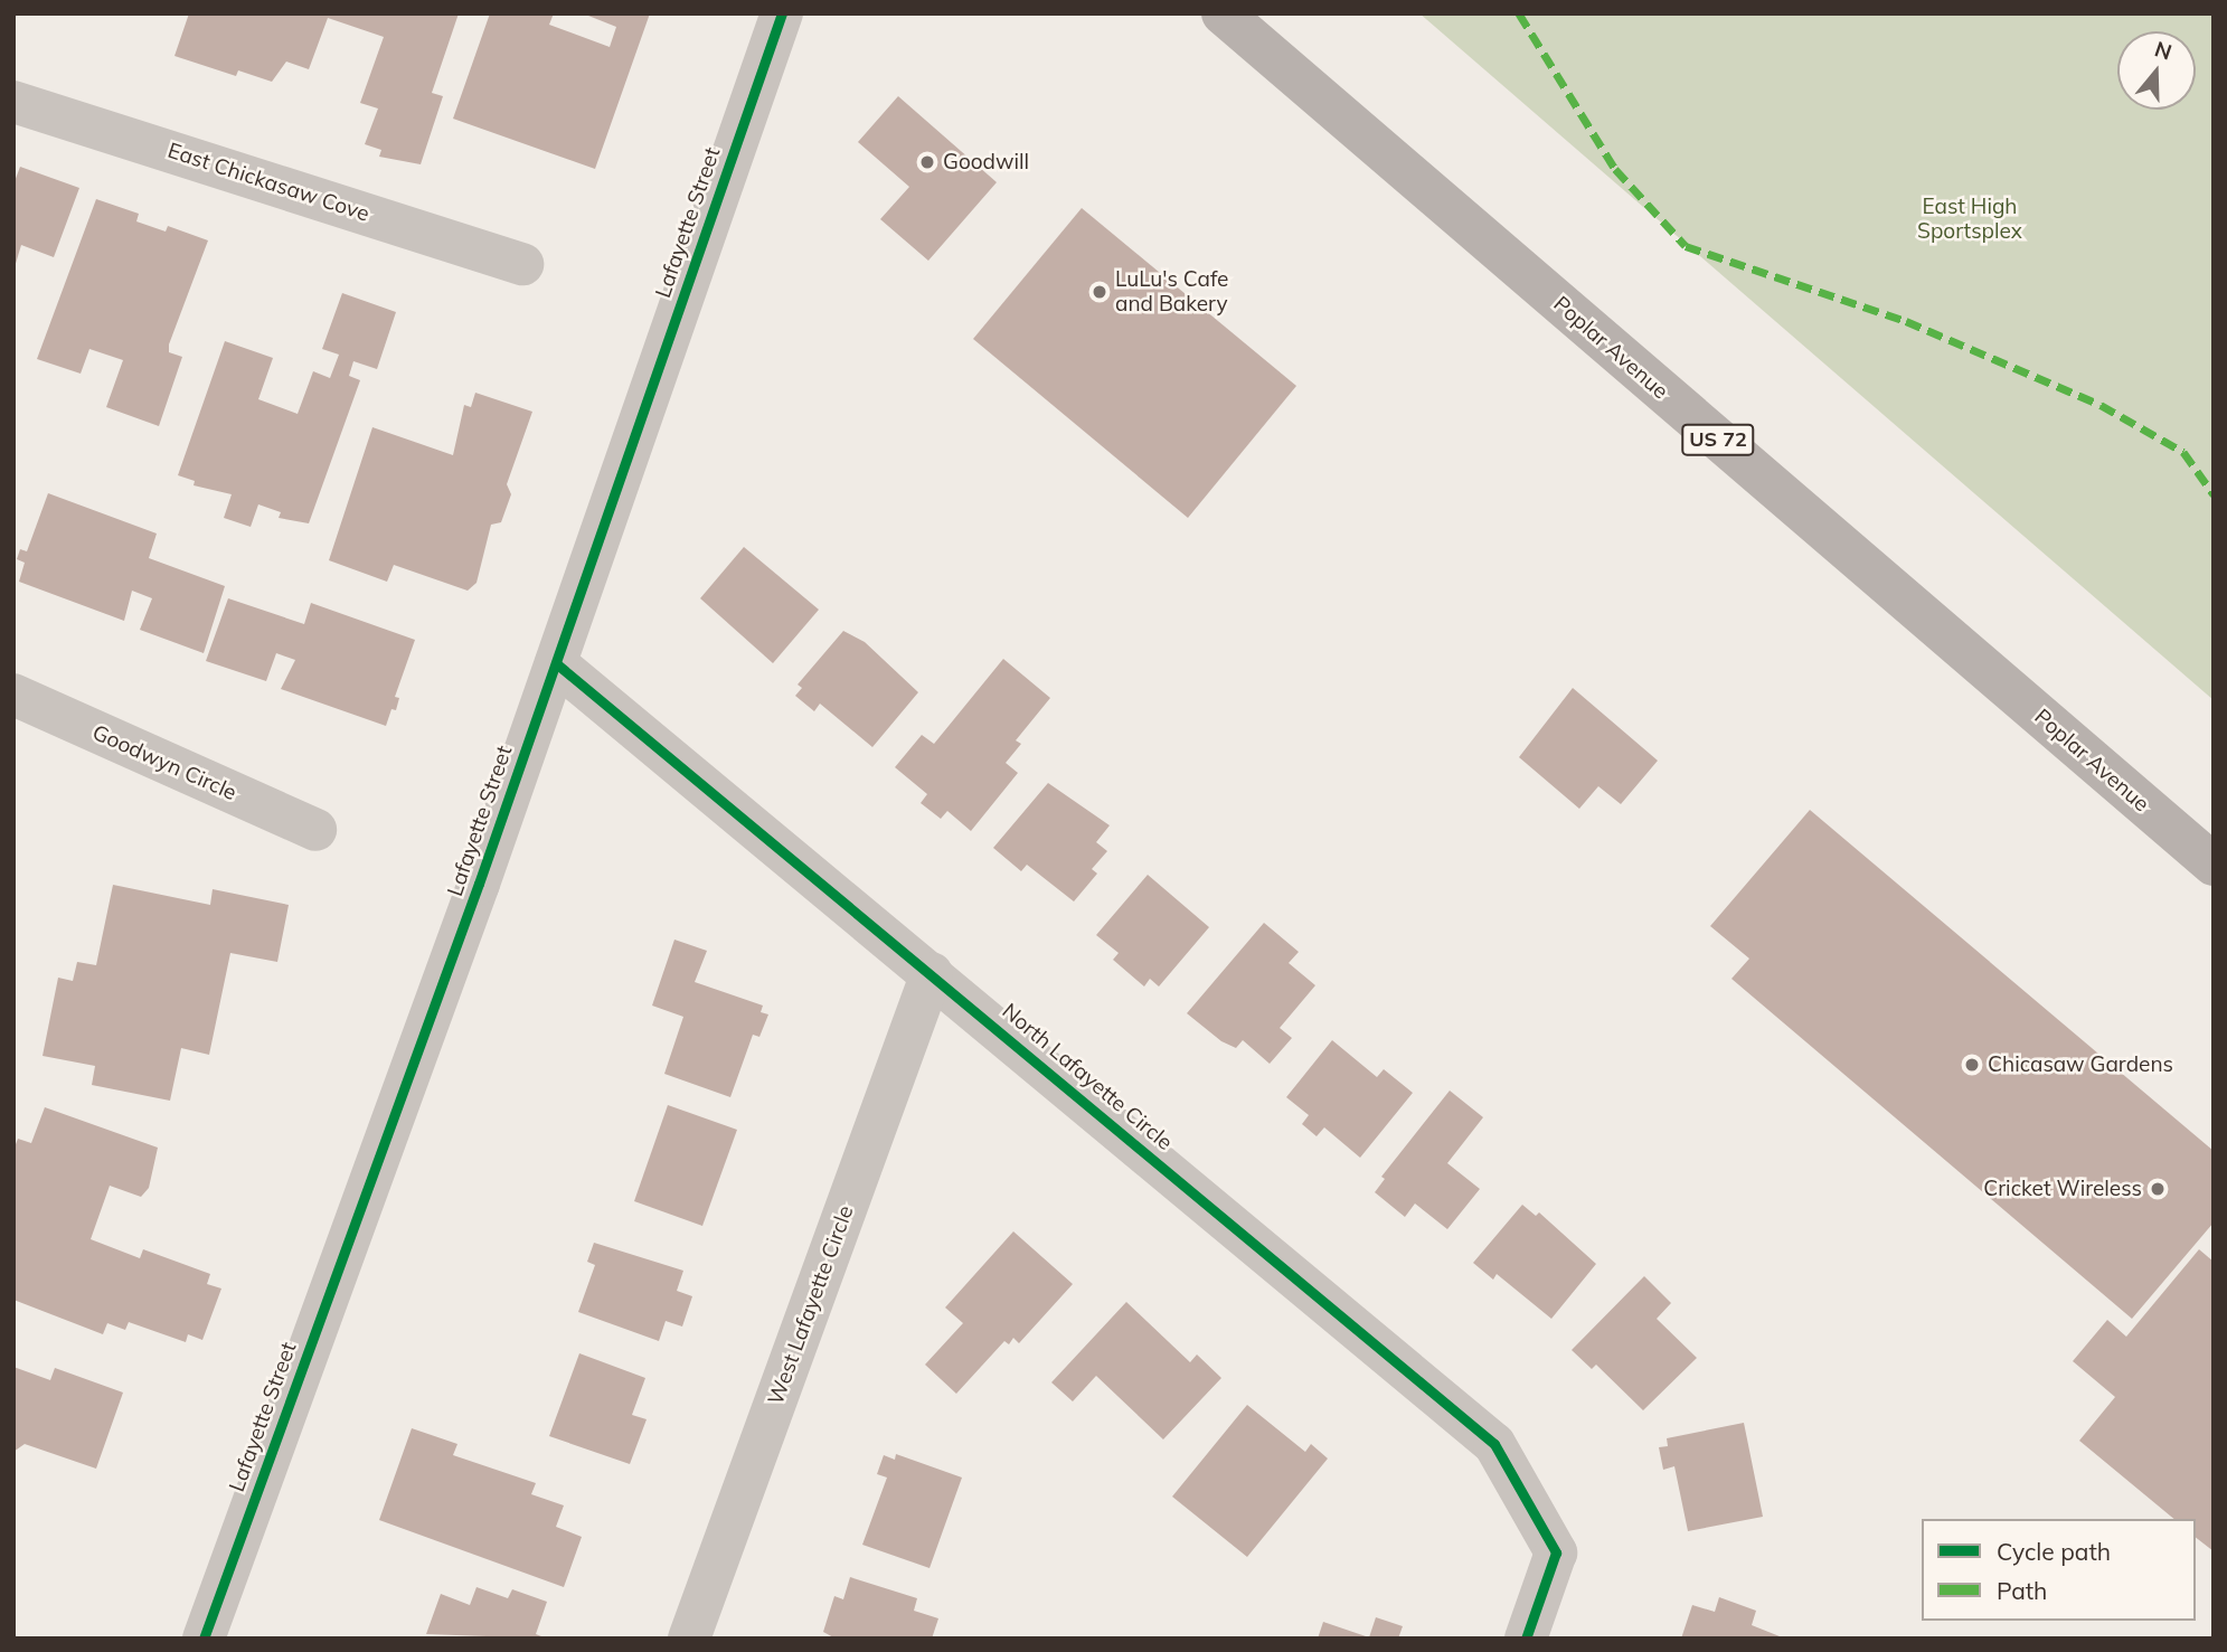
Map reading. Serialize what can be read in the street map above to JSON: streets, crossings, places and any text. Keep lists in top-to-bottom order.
{
  "streets": {
    "main road": ["Poplar Avenue", "US 72"],
    "street": [
      "East Chickasaw Cove",
      "Lafayette Street",
      "Goodwyn Circle",
      "North Lafayette Circle",
      "West Lafayette Circle"
    ]
  },
  "crossings": [
    ["Lafayette Street", "North Lafayette Circle"],
    ["North Lafayette Circle", "West Lafayette Circle"]
  ],
  "parks": ["East High Sportsplex"],
  "places": [
    "Goodwill",
    "LuLu's Cafe and Bakery",
    "Chicasaw Gardens",
    "Cricket Wireless"
  ],
  "legend": ["Cycle path", "Path"],
  "north": "top"
}
